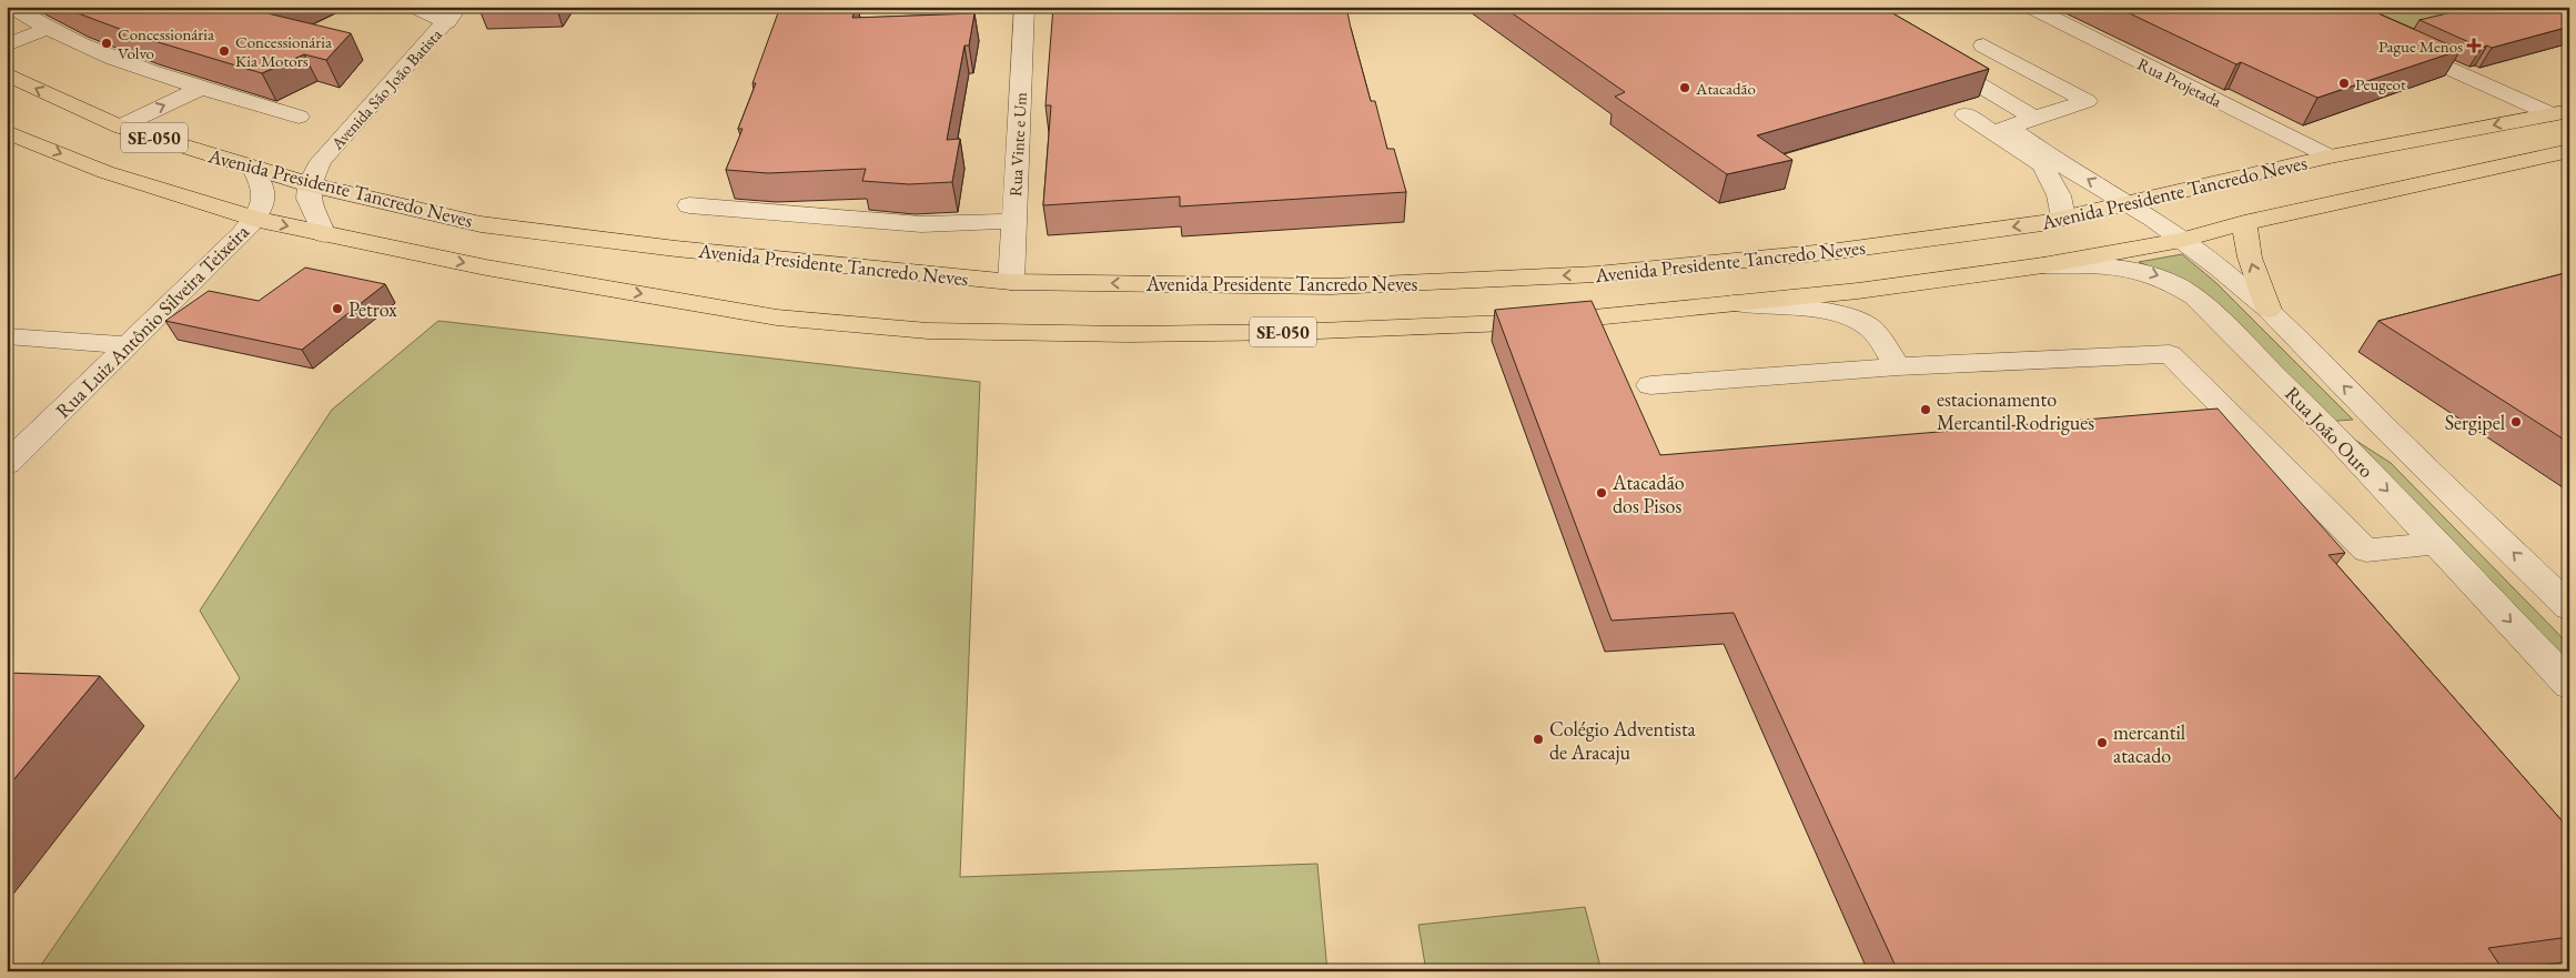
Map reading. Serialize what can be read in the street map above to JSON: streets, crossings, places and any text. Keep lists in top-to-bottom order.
{
  "streets": {
    "main road": ["SE-050", "Avenida Presidente Tancredo Neves"],
    "street": [
      "Rua Projetada",
      "Avenida São João Batista",
      "Rua Vinte e Um",
      "Rua Luiz Antônio Silveira Teixeira",
      "Rua João Ouro"
    ]
  },
  "crossings": [
    ["Rua Projetada", "Avenida Presidente Tancredo Neves"],
    ["Avenida São João Batista", "Avenida Presidente Tancredo Neves"],
    ["SE-050", "Rua Luiz Antônio Silveira Teixeira"],
    ["SE-050", "Rua João Ouro"],
    ["Rua Vinte e Um", "Avenida Presidente Tancredo Neves"],
    ["Avenida Presidente Tancredo Neves", "Rua Luiz Antônio Silveira Teixeira"]
  ],
  "places": {
    "other": [
      "Concessionária Volvo",
      "Concessionária Kia Motors",
      "Peugeot",
      "Atacadão",
      "Petrox",
      "estacionamento Mercantil Rodrigues",
      "Sergipel",
      "Atacadão dos Pisos",
      "Colégio Adventista de Aracaju",
      "mercantil atacado"
    ],
    "health": ["Pague Menos"]
  }
}
